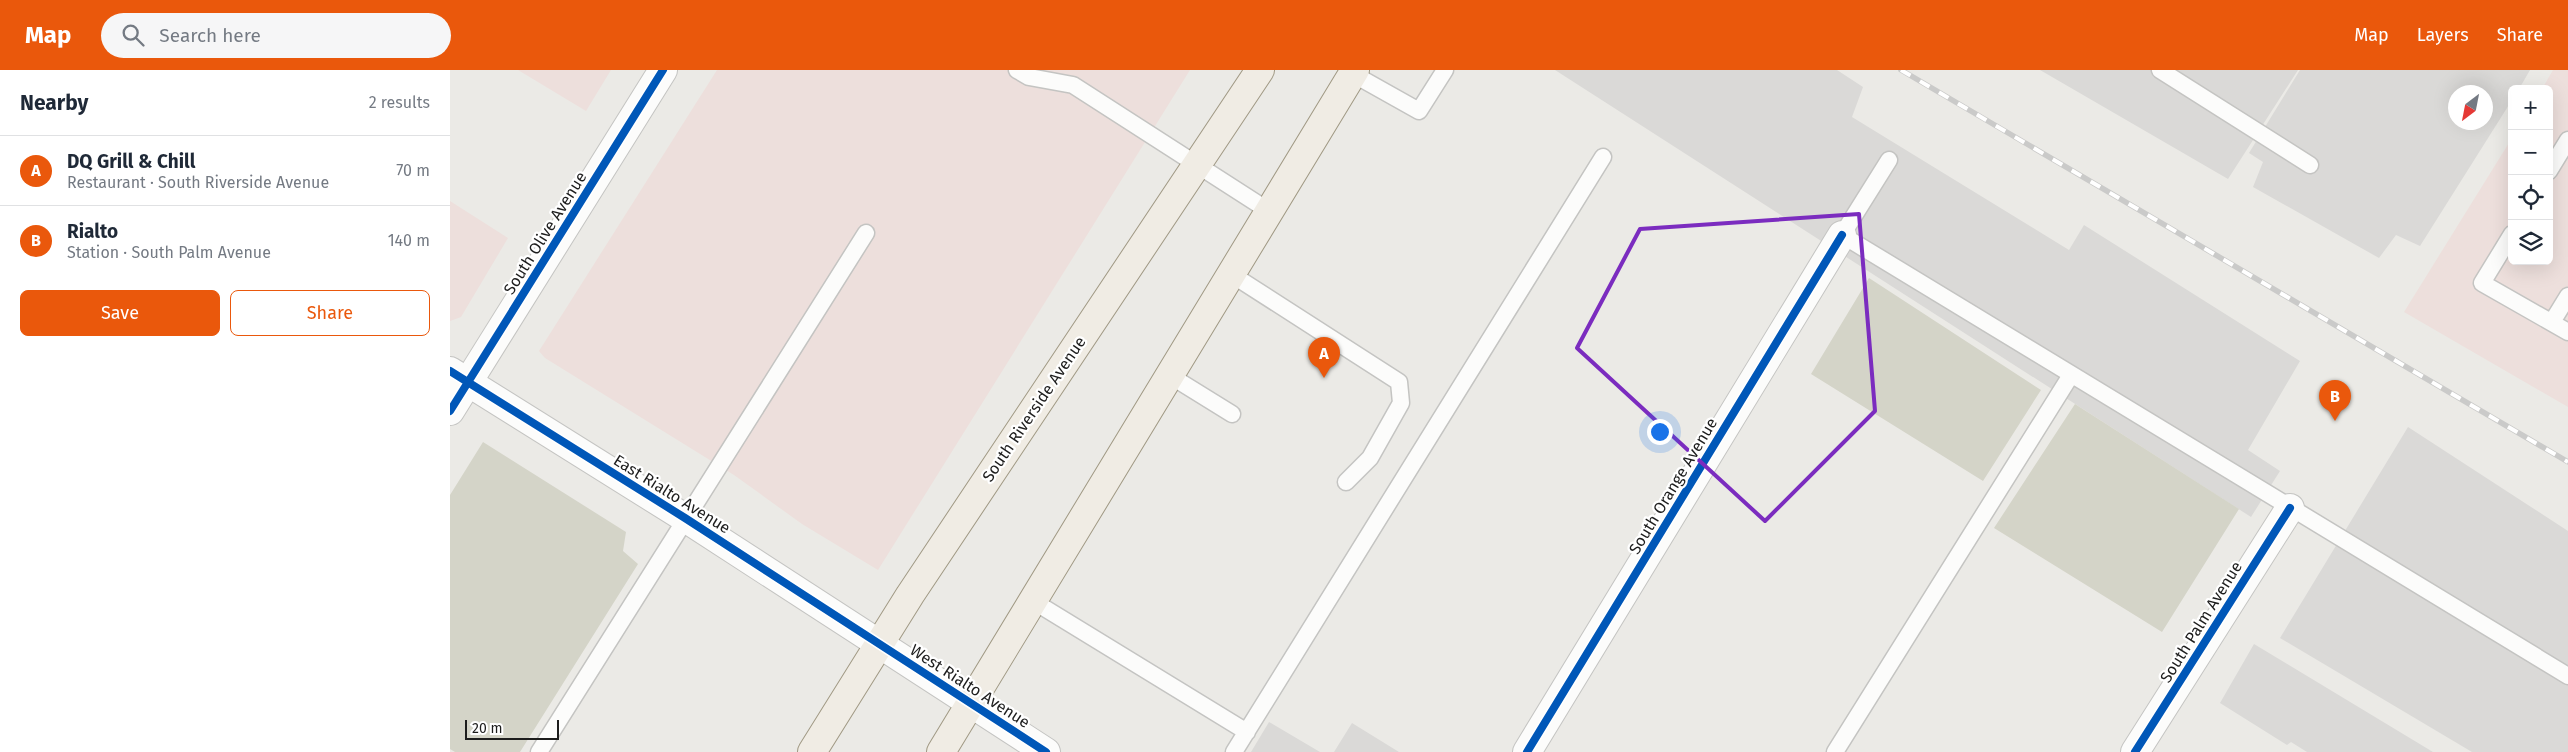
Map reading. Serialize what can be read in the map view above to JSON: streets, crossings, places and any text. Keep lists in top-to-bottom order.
{
  "streets": {
    "main road": ["South Riverside Avenue"],
    "street": [
      "South Olive Avenue",
      "South Orange Avenue",
      "East Rialto Avenue",
      "South Palm Avenue",
      "West Rialto Avenue"
    ]
  },
  "crossings": [
    ["South Olive Avenue", "East Rialto Avenue"],
    ["South Riverside Avenue", "East Rialto Avenue"],
    ["South Riverside Avenue", "West Rialto Avenue"],
    ["East Rialto Avenue", "West Rialto Avenue"]
  ],
  "scale_bar": "20 m",
  "north": "bottom left",
  "page": {
    "header": "Map",
    "search": "Search here",
    "nav": ["Map", "Layers", "Share"],
    "heading": ["Nearby", "2 results"],
    "map_buttons": ["+", "−"],
    "list": [
      {
        "mark": "A",
        "name": "DQ Grill & Chill",
        "note": "Restaurant · South Riverside Avenue",
        "value": "70 m"
      },
      {
        "mark": "B",
        "name": "Rialto",
        "note": "Station · South Palm Avenue",
        "value": "140 m"
      }
    ],
    "buttons": ["Save", "Share"],
    "pins": ["A", "B"],
    "scale": "20 m"
  }
}
